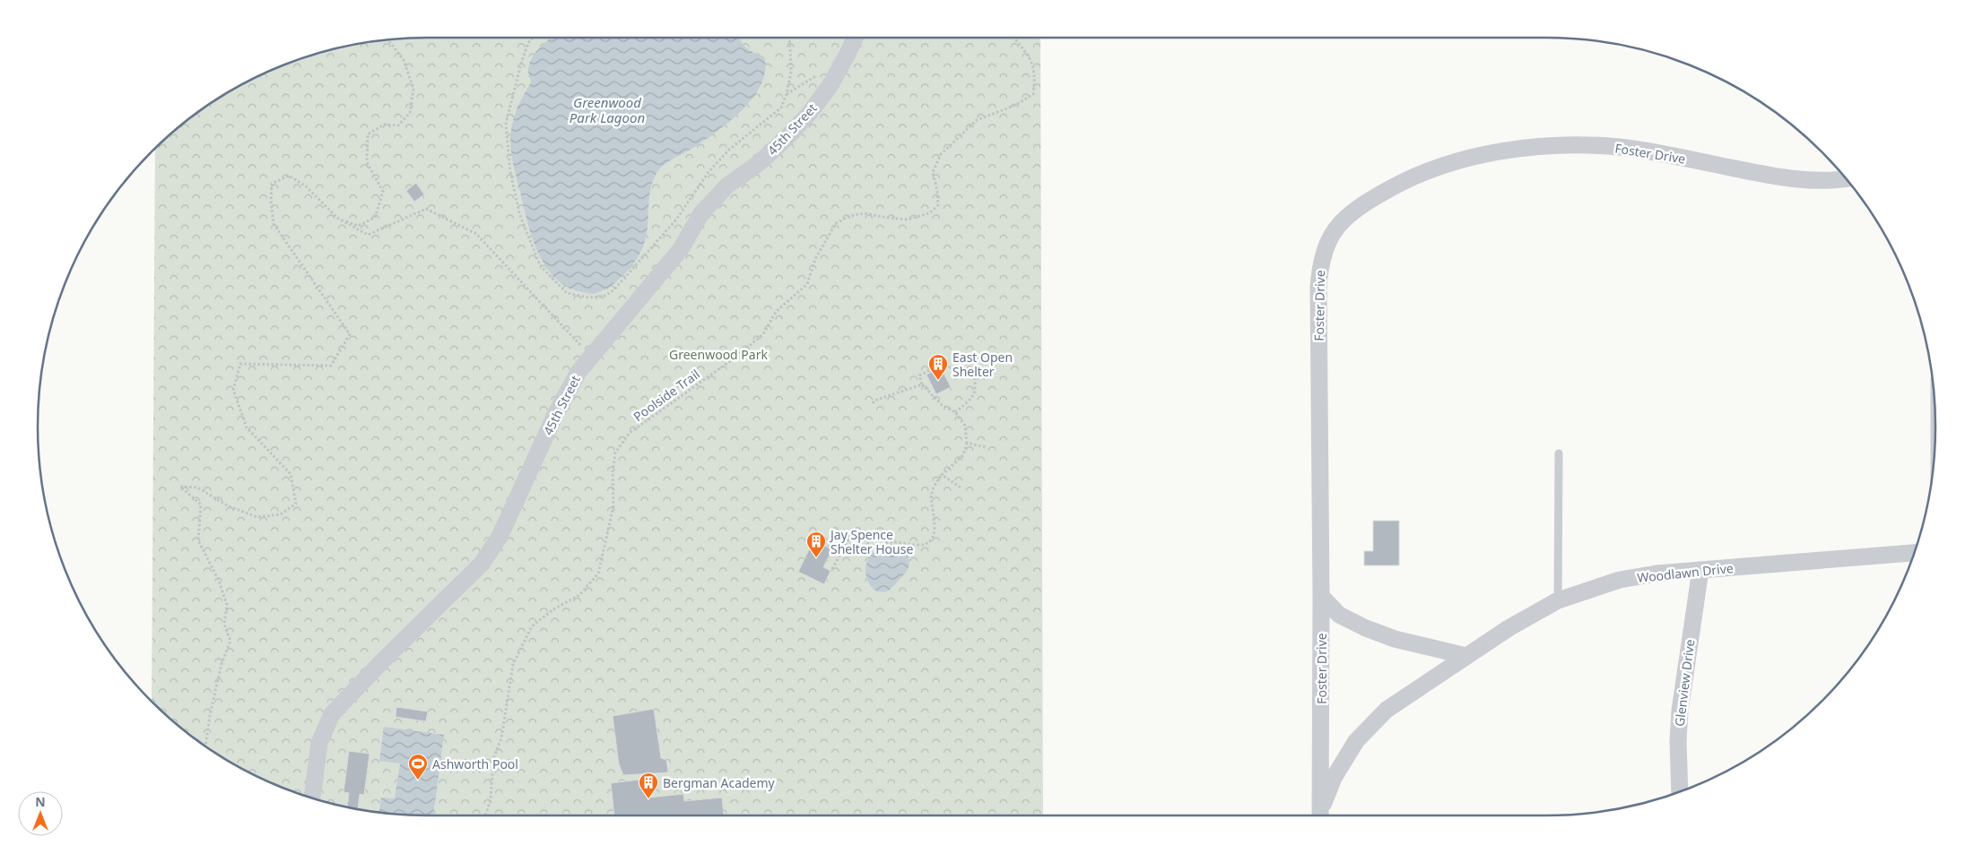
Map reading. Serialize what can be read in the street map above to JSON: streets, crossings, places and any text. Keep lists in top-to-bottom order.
{
  "streets": {
    "street": [
      "45th Street",
      "Foster Drive",
      "Woodlawn Drive",
      "Glenview Drive"
    ],
    "path": ["Poolside Trail"]
  },
  "crossings": [
    ["Woodlawn Drive", "Glenview Drive"]
  ],
  "water": ["Greenwood Park Lagoon"],
  "parks": ["Greenwood Park"],
  "places": {
    "building": ["East Open Shelter", "Jay Spence Shelter House", "Bergman Academy"],
    "sports": ["Ashworth Pool"]
  },
  "north": "top"
}
